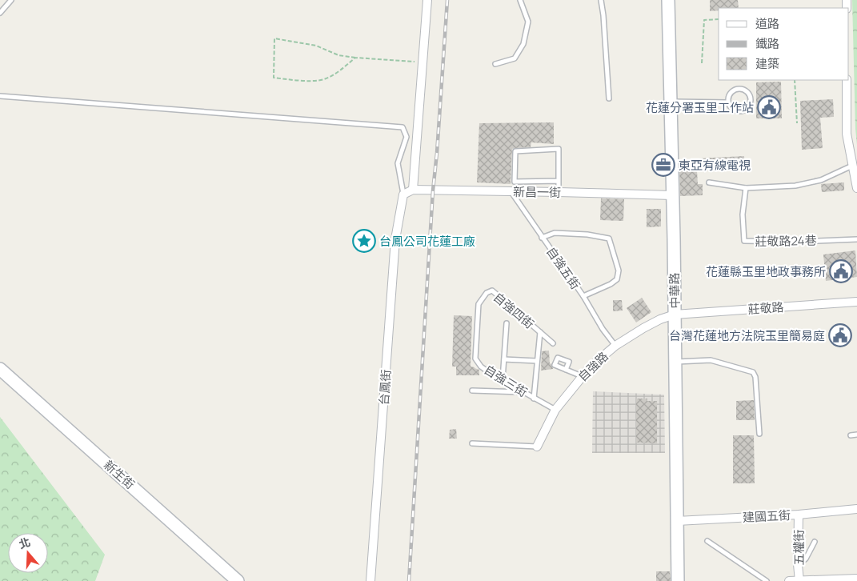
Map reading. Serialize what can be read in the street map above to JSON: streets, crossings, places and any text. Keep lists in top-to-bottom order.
{
  "streets": {
    "street": [
      "新昌一街",
      "中華路",
      "莊敬路",
      "自強路",
      "台鳳街",
      "新生街",
      "建國五街",
      "五權街"
    ],
    "lane": [
      "莊敬路24巷",
      "自強五街",
      "自強四街",
      "自強三街"
    ]
  },
  "crossings": [
    ["新昌一街", "自強五街"],
    ["新昌一街", "中華路"],
    ["自強五街", "自強路"],
    ["中華路", "莊敬路"],
    ["中華路", "自強路"],
    ["中華路", "建國五街"],
    ["莊敬路", "自強路"],
    ["自強四街", "自強三街"],
    ["自強路", "自強三街"],
    ["建國五街", "五權街"]
  ],
  "places": {
    "public building": ["花蓮分署玉里工作站", "花蓮縣玉里地政事務所", "台灣花蓮地方法院玉里簡易庭"],
    "office": ["東亞有線電視"],
    "place": ["台鳳公司花蓮工廠"]
  },
  "legend": ["道路", "鐵路", "建築"],
  "north": "top"
}
